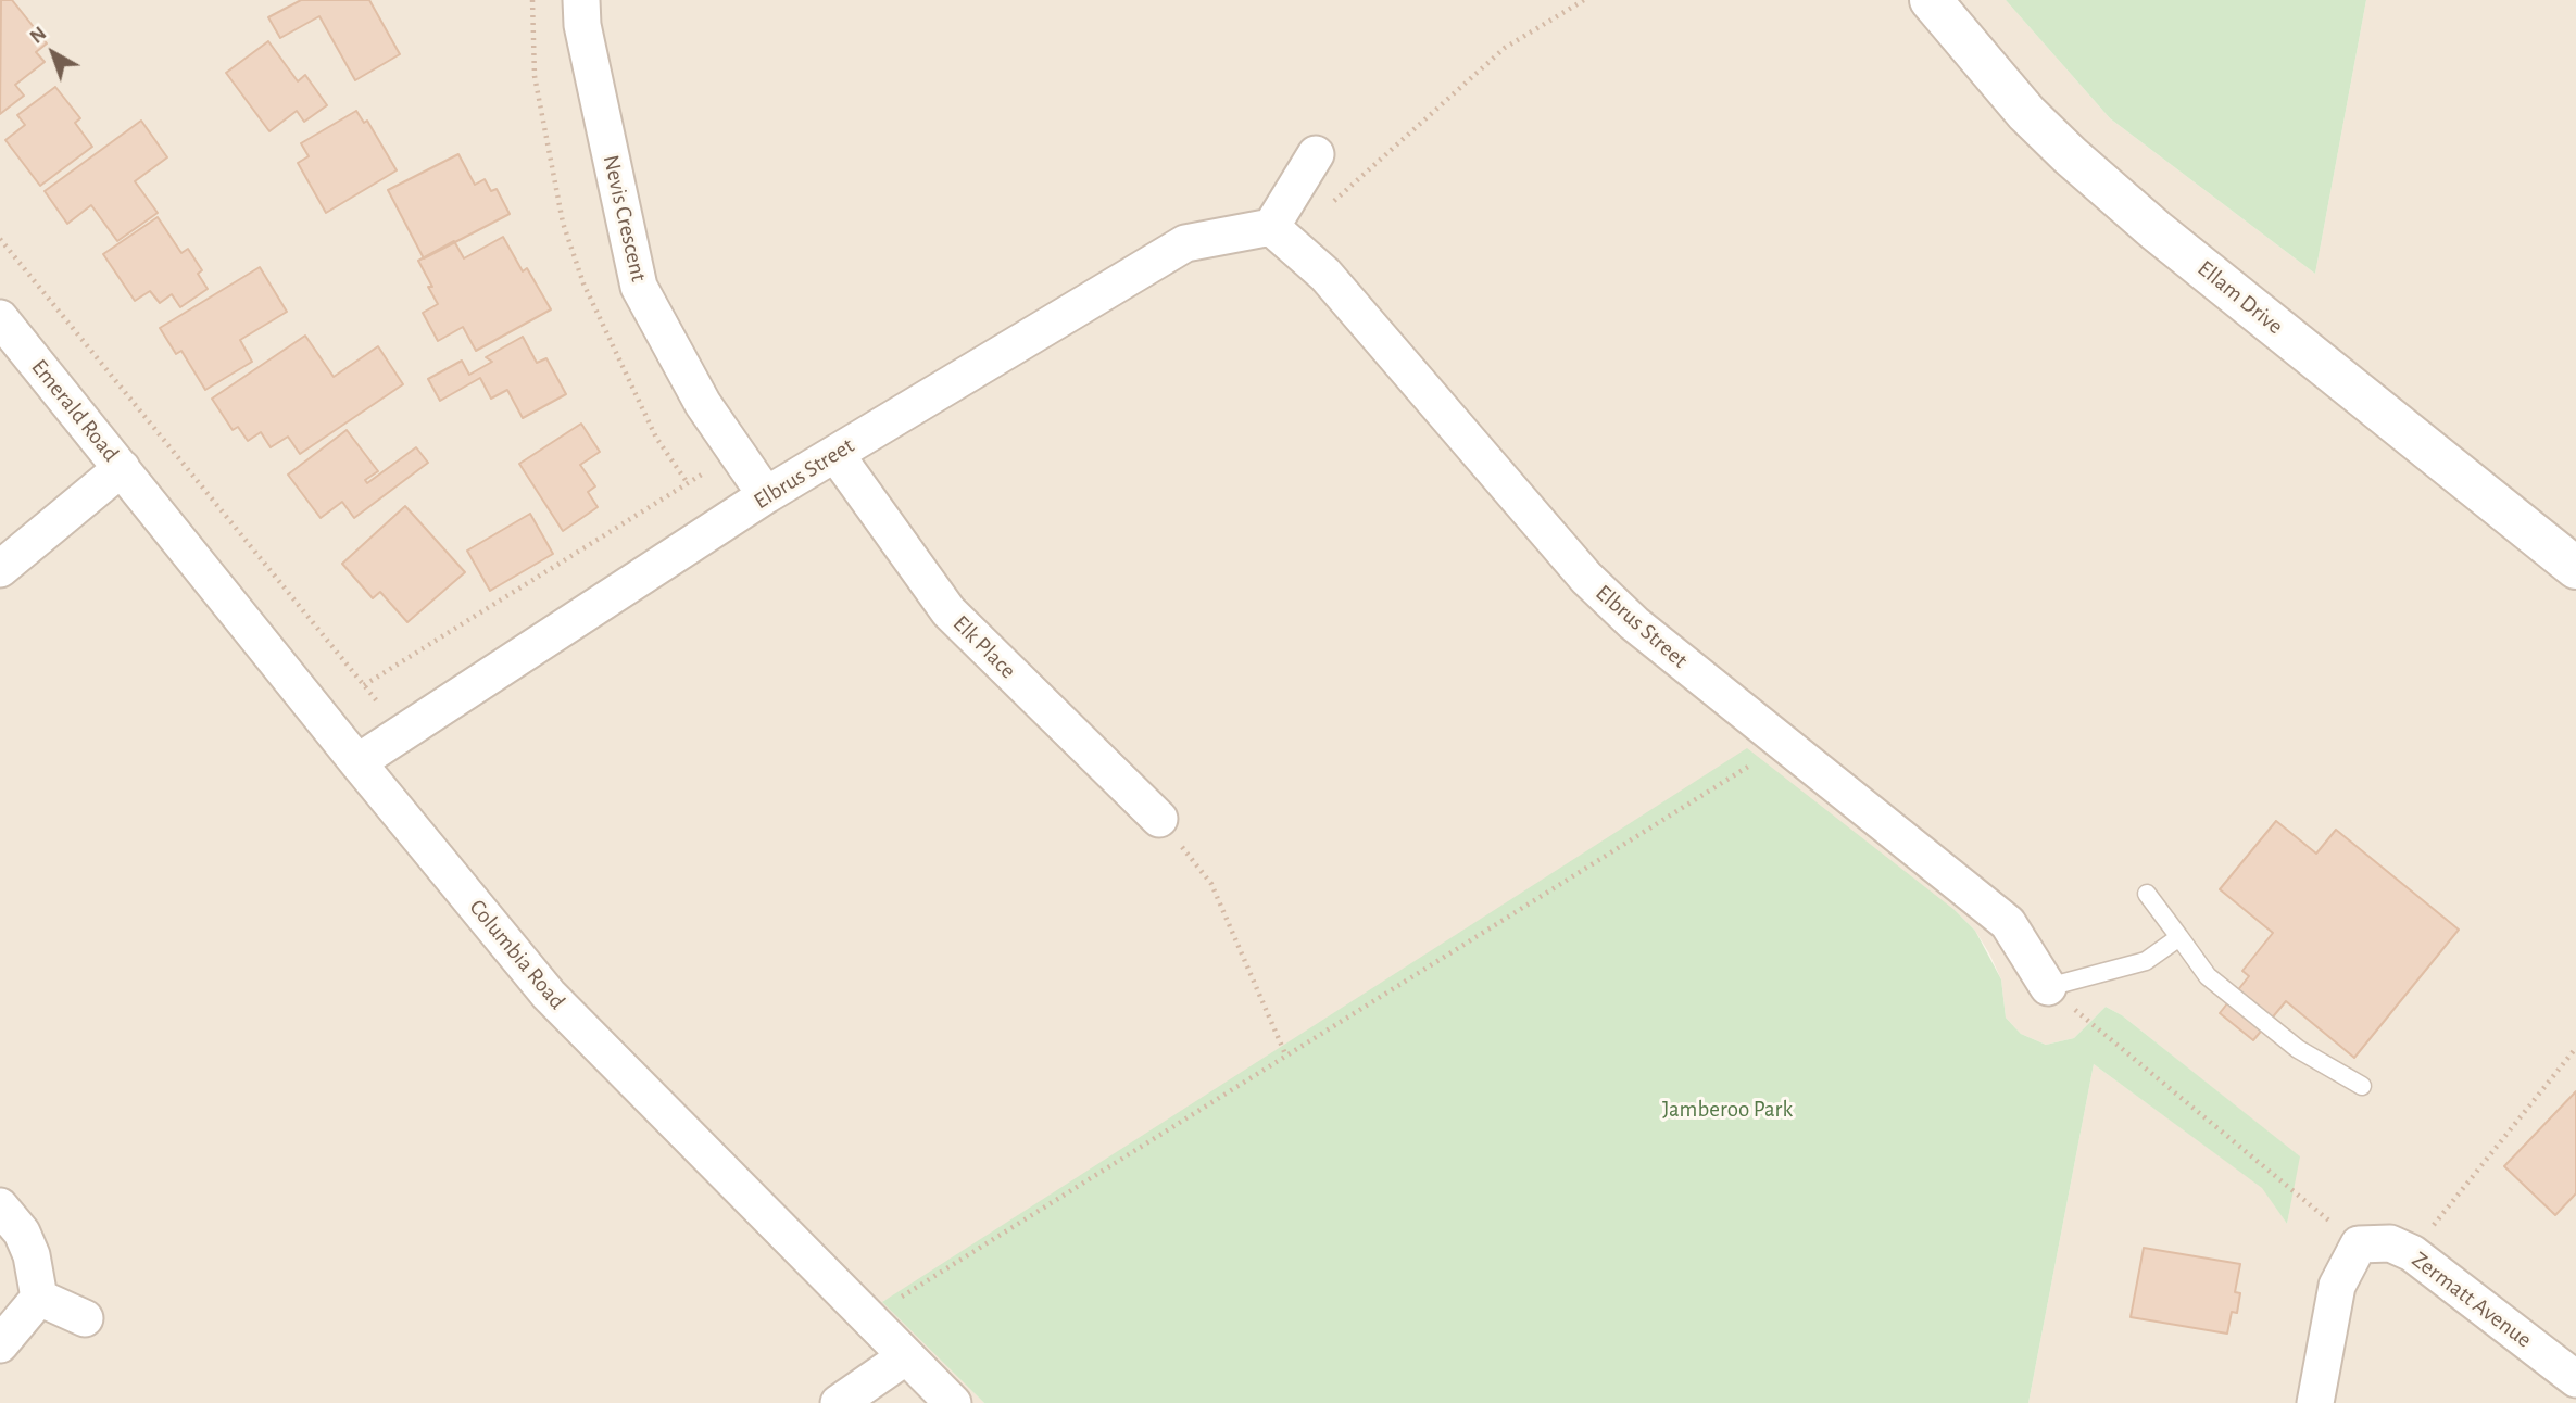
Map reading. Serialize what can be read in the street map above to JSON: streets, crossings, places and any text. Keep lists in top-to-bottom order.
{
  "streets": {
    "street": [
      "Nevis Crescent",
      "Ellam Drive",
      "Emerald Road",
      "Elbrus Street",
      "Elk Place",
      "Columbia Road",
      "Zermatt Avenue"
    ]
  },
  "crossings": [
    ["Nevis Crescent", "Elbrus Street"],
    ["Emerald Road", "Columbia Road"],
    ["Elbrus Street", "Elk Place"],
    ["Elbrus Street", "Columbia Road"]
  ],
  "parks": ["Jamberoo Park"],
  "north": "top left"
}
